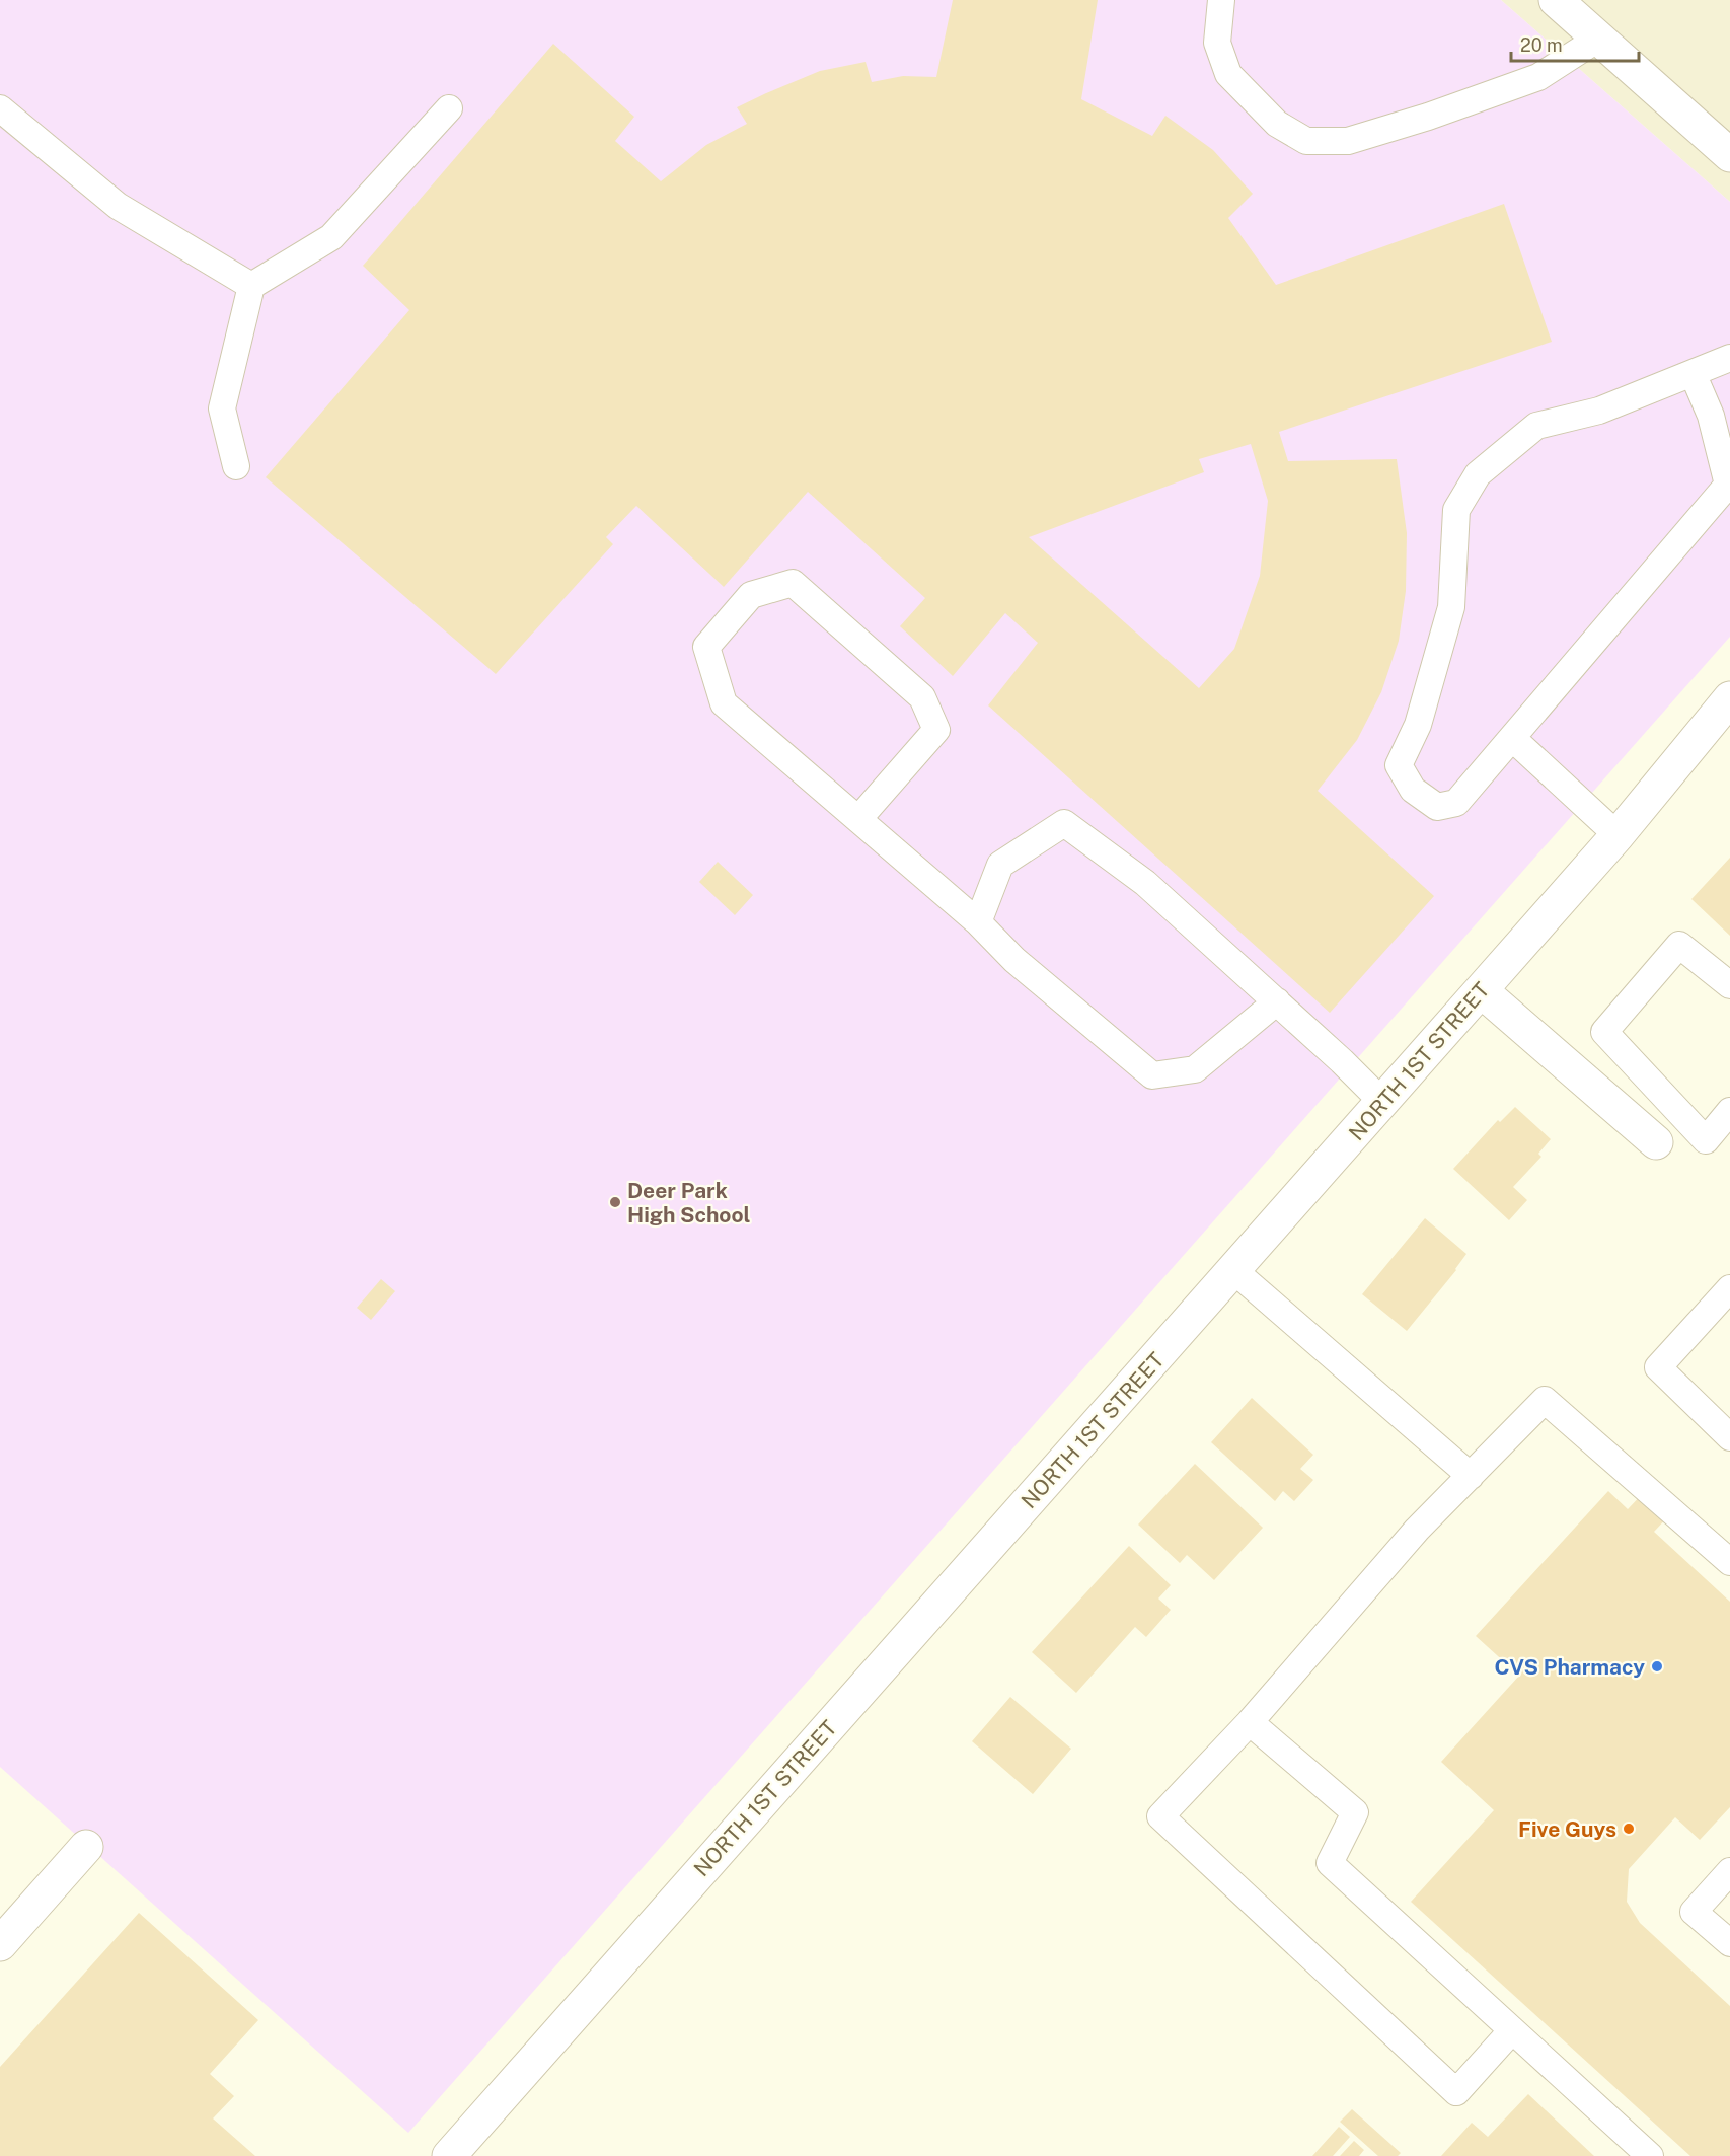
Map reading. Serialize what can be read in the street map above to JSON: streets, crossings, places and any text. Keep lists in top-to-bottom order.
{
  "streets": {
    "street": ["NORTH 1ST STREET"]
  },
  "places": ["Deer Park High School", "CVS Pharmacy", "Five Guys"],
  "scale_bar": "20 m"
}
